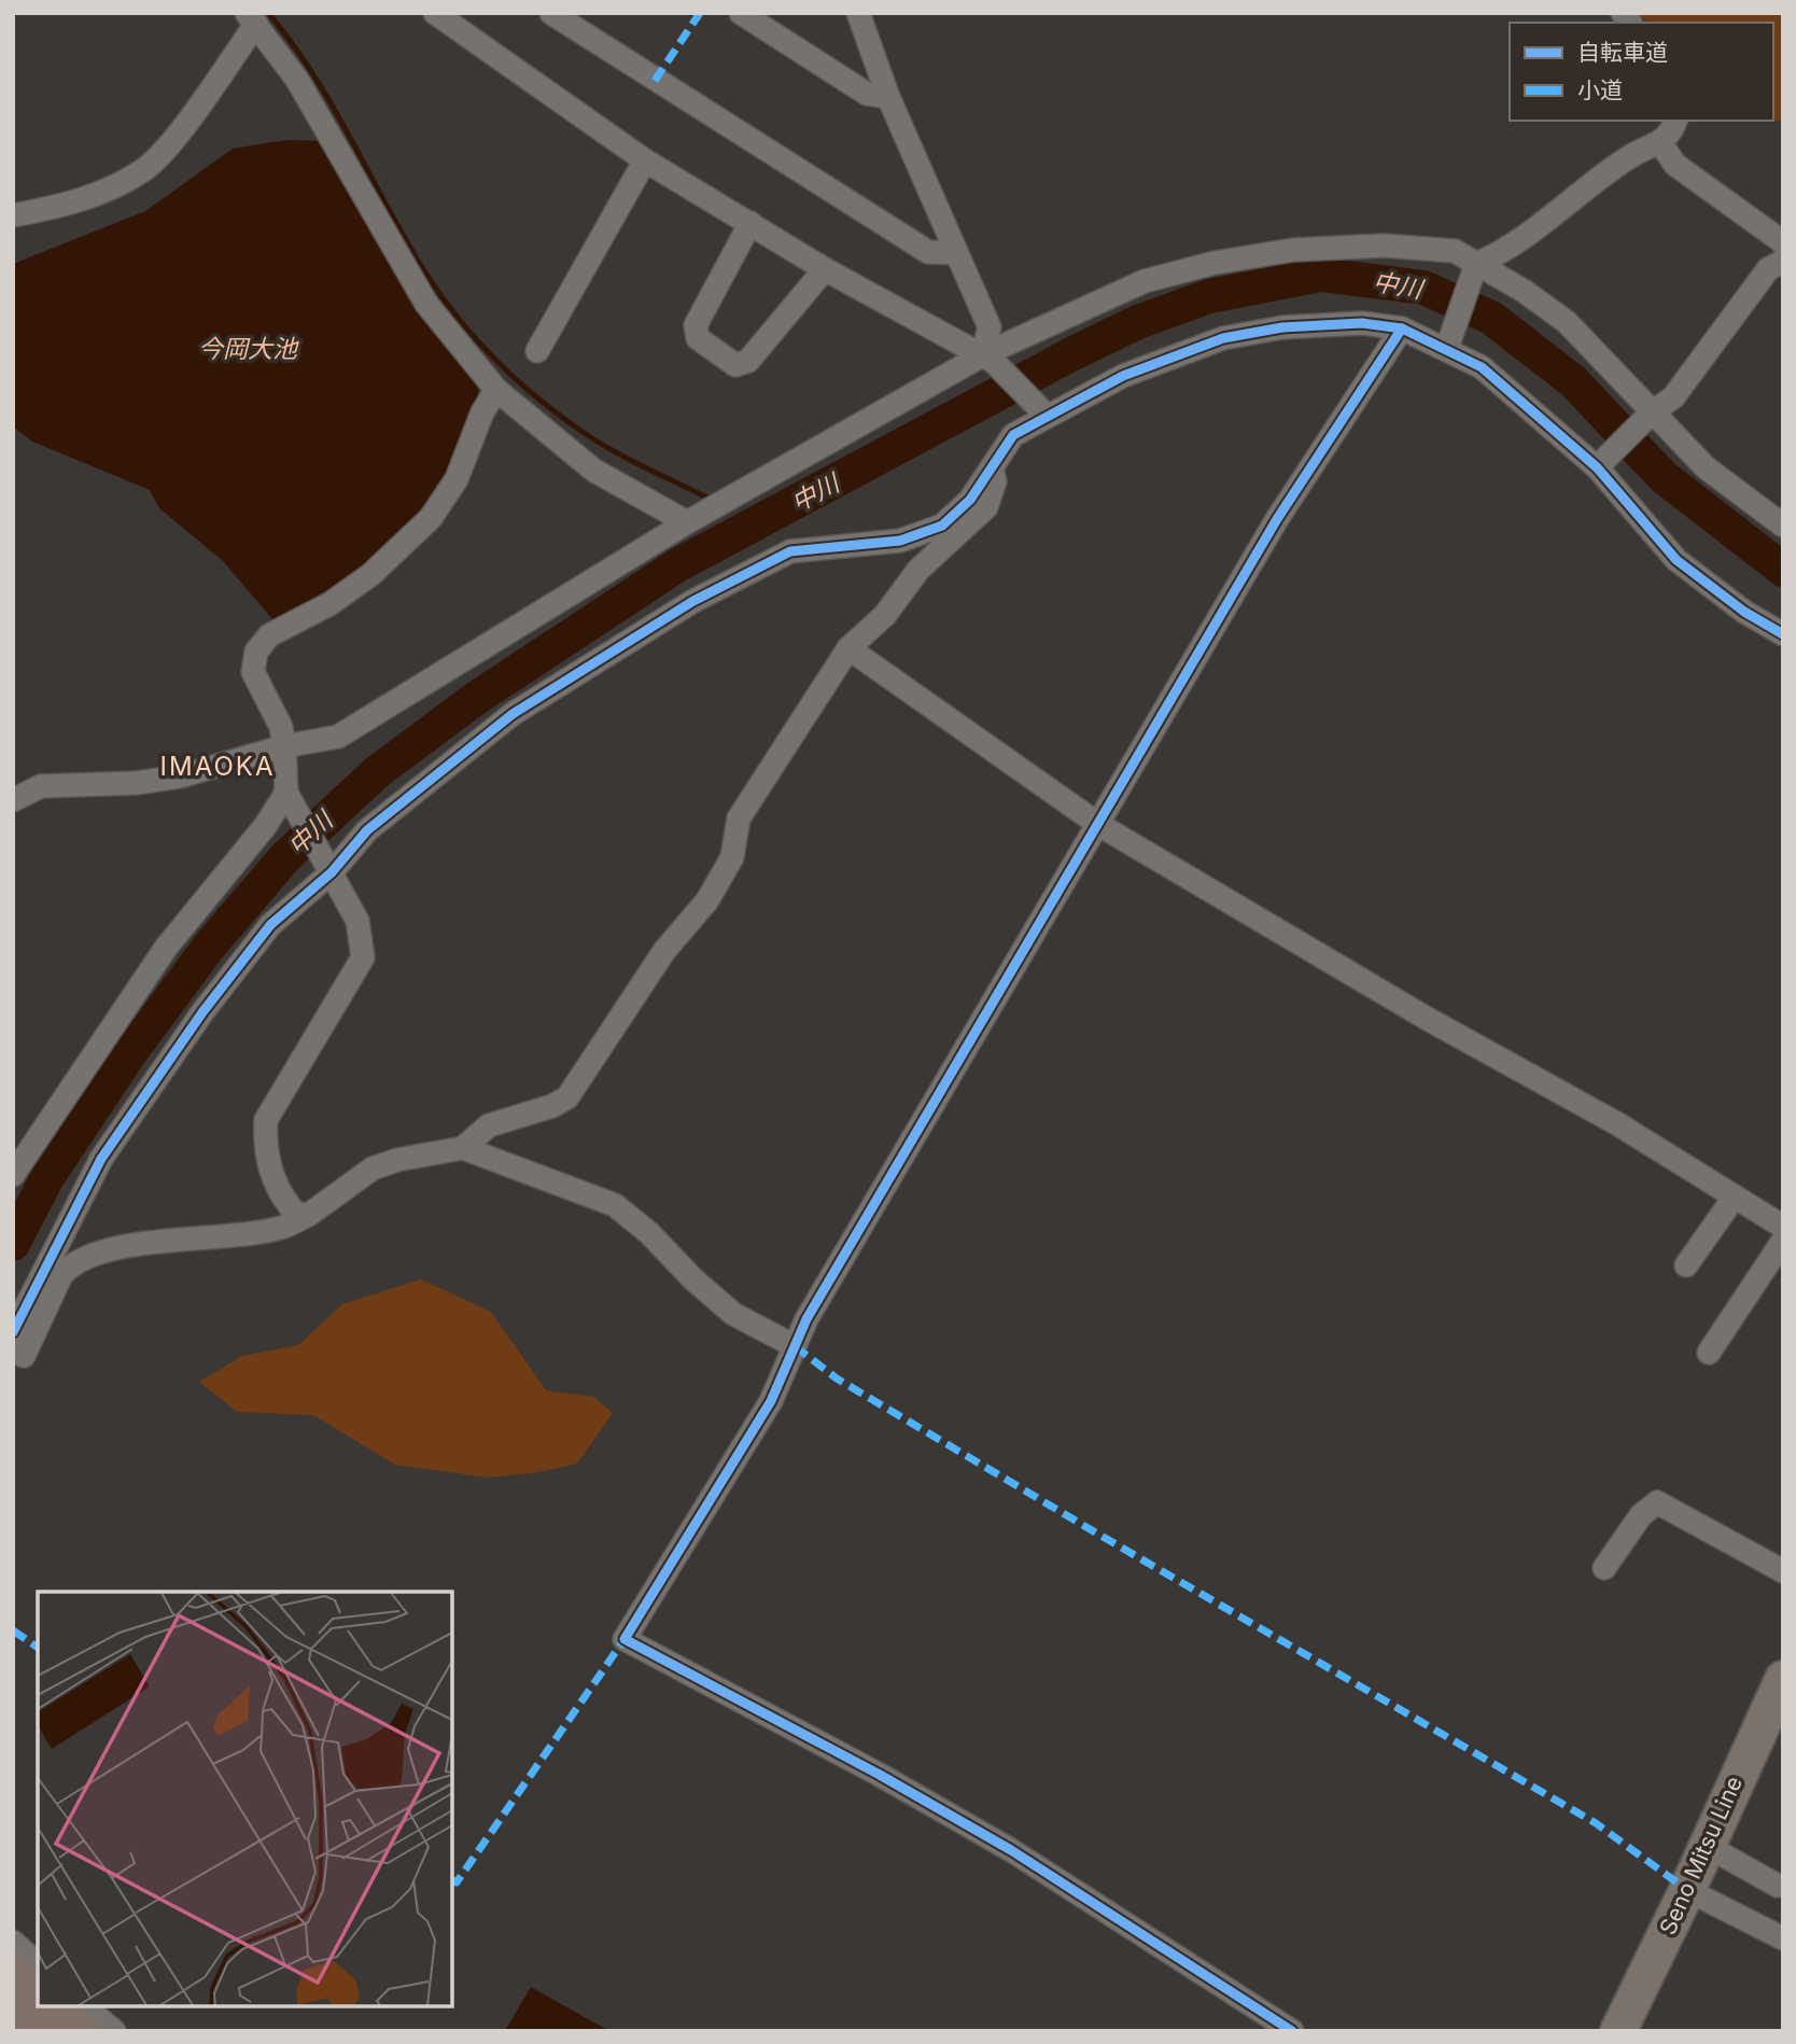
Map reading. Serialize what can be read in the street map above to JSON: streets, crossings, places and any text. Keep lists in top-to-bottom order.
{
  "streets": {
    "main road": ["Seno Mitsu Line"]
  },
  "districts": ["IMAOKA"],
  "water": ["中川", "今岡大池"],
  "legend": ["自転車道", "小道"]
}
